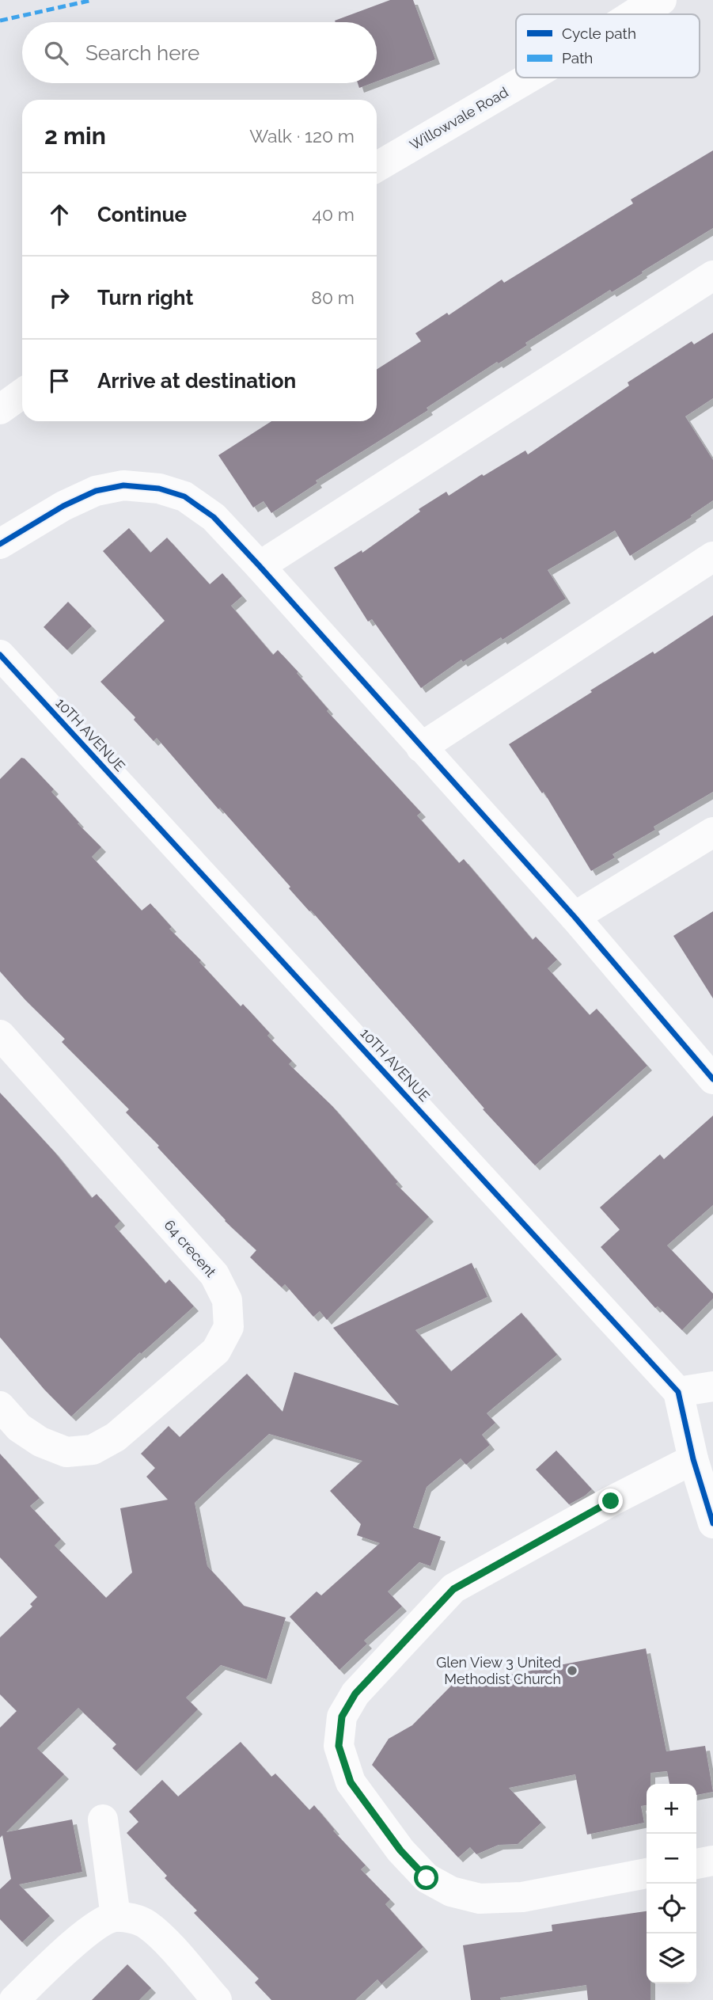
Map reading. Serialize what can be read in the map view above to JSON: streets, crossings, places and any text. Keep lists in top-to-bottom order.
{
  "streets": {
    "street": ["Willowvale Road", "10TH AVENUE", "64 crecent"]
  },
  "places": ["Glen View 3 United Methodist Church"],
  "legend": ["Cycle path", "Path"],
  "page": {
    "search": "Search here",
    "heading": ["2 min", "Walk · 120 m"],
    "list": [
      ["Continue", "40 m"],
      ["Turn right", "80 m"],
      "Arrive at destination"
    ],
    "map_buttons": ["+", "−"]
  }
}
